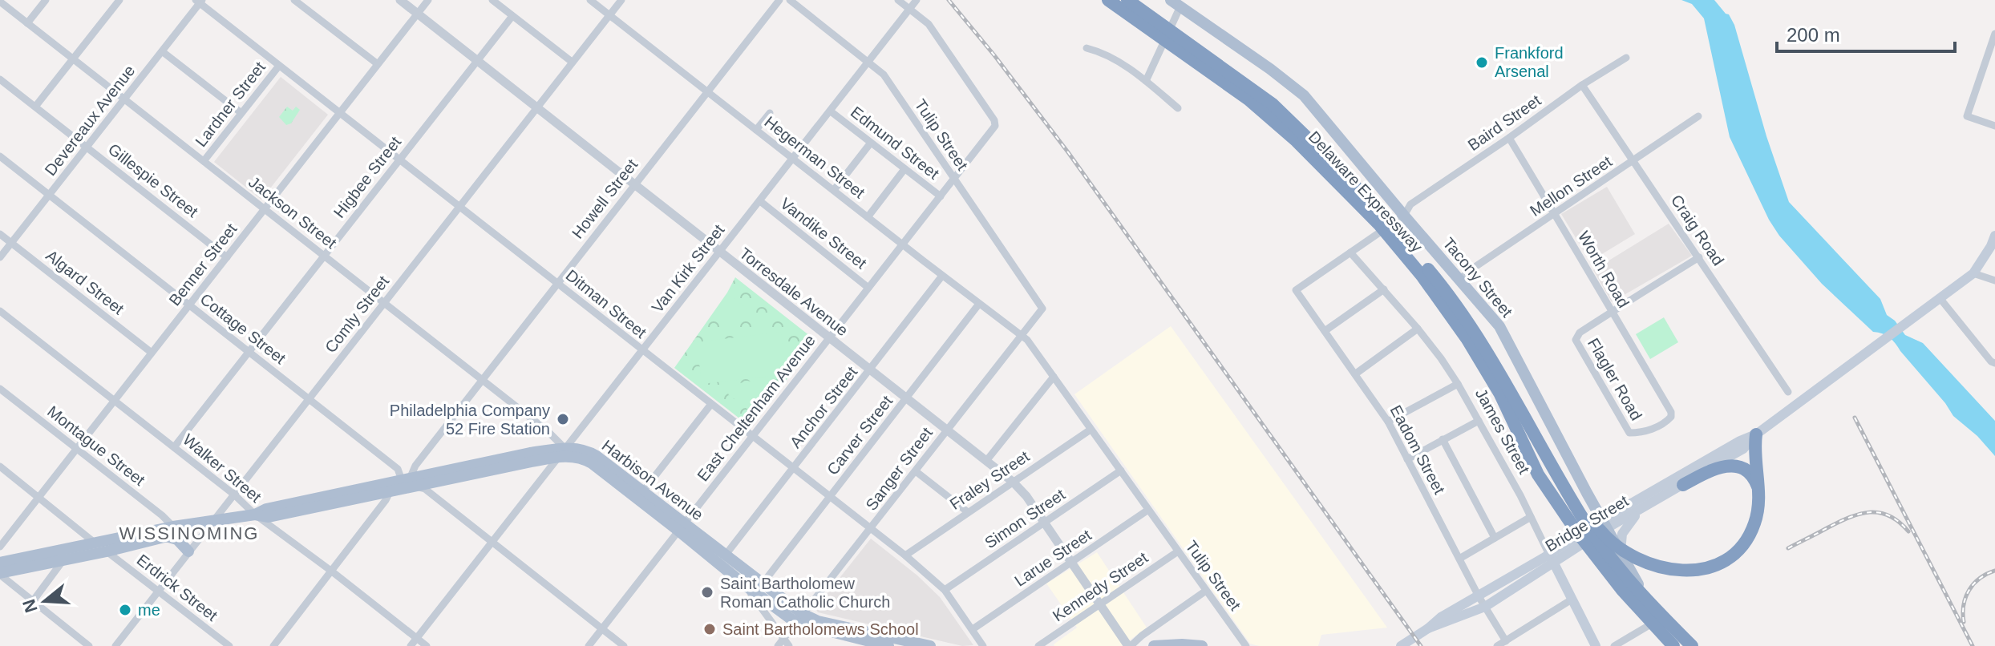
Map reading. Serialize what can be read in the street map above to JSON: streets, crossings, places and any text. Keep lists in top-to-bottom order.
{
  "streets": {
    "highway": ["Delaware Expressway"],
    "main road": [
      "Tacony Street",
      "James Street",
      "Harbison Avenue",
      "Bridge Street"
    ],
    "street": [
      "Lardner Street",
      "Devereaux Avenue",
      "Baird Street",
      "Tulip Street",
      "Edmund Street",
      "Hegerman Street",
      "Higbee Street",
      "Gillespie Street",
      "Mellon Street",
      "Howell Street",
      "Jackson Street",
      "Craig Road",
      "Vandike Street",
      "Benner Street",
      "Van Kirk Street",
      "Worth Road",
      "Algard Street",
      "Torresdale Avenue",
      "Ditman Street",
      "Comly Street",
      "Cottage Street",
      "Flagler Road",
      "Anchor Street",
      "East Cheltenham Avenue",
      "Carver Street",
      "Montague Street",
      "Eadom Street",
      "Walker Street",
      "Sanger Street",
      "Fraley Street",
      "Simon Street",
      "Larue Street",
      "Kennedy Street",
      "Erdrick Street"
    ]
  },
  "crossings": [
    ["Lardner Street", "Jackson Street"],
    ["Lardner Street", "Ditman Street"],
    ["Devereaux Avenue", "Gillespie Street"],
    ["Devereaux Avenue", "Jackson Street"],
    ["Devereaux Avenue", "Algard Street"],
    ["Devereaux Avenue", "Ditman Street"],
    ["Devereaux Avenue", "Cottage Street"],
    ["Baird Street", "Craig Road"],
    ["Baird Street", "Worth Road"],
    ["Baird Street", "Tacony Street"],
    ["Tulip Street", "Hegerman Street"],
    ["Tulip Street", "Van Kirk Street"],
    ["Tulip Street", "East Cheltenham Avenue"],
    ["Tulip Street", "Sanger Street"],
    ["Tulip Street", "Fraley Street"],
    ["Tulip Street", "Simon Street"],
    ["Tulip Street", "Larue Street"],
    ["Tulip Street", "Kennedy Street"],
    ["Edmund Street", "Van Kirk Street"],
    ["Edmund Street", "East Cheltenham Avenue"],
    ["Hegerman Street", "Howell Street"],
    ["Hegerman Street", "Van Kirk Street"],
    ["Hegerman Street", "Comly Street"],
    ["Hegerman Street", "Anchor Street"],
    ["Hegerman Street", "East Cheltenham Avenue"],
    ["Hegerman Street", "Carver Street"],
    ["Hegerman Street", "Sanger Street"],
    ["Higbee Street", "Jackson Street"],
    ["Higbee Street", "Torresdale Avenue"],
    ["Higbee Street", "Ditman Street"],
    ["Higbee Street", "Cottage Street"],
    ["Higbee Street", "Walker Street"],
    ["Gillespie Street", "Benner Street"],
    ["Mellon Street", "Craig Road"],
    ["Mellon Street", "Worth Road"],
    ["Mellon Street", "Tacony Street"],
    ["Delaware Expressway", "Tacony Street"],
    ["Howell Street", "Jackson Street"],
    ["Howell Street", "Torresdale Avenue"],
    ["Howell Street", "Ditman Street"],
    ["Howell Street", "Cottage Street"],
    ["Howell Street", "Harbison Avenue"],
    ["Jackson Street", "Benner Street"],
    ["Jackson Street", "Van Kirk Street"],
    ["Jackson Street", "Comly Street"],
    ["Jackson Street", "Harbison Avenue"],
    ["Vandike Street", "Van Kirk Street"],
    ["Vandike Street", "East Cheltenham Avenue"],
    ["Benner Street", "Algard Street"],
    ["Benner Street", "Torresdale Avenue"],
    ["Benner Street", "Ditman Street"],
    ["Benner Street", "Cottage Street"],
    ["Benner Street", "Montague Street"],
    ["Benner Street", "Walker Street"],
    ["Van Kirk Street", "Torresdale Avenue"],
    ["Van Kirk Street", "Ditman Street"],
    ["Van Kirk Street", "Cottage Street"],
    ["Van Kirk Street", "East Cheltenham Avenue"],
    ["Van Kirk Street", "Walker Street"],
    ["Van Kirk Street", "Harbison Avenue"],
    ["Worth Road", "Flagler Road"],
    ["Tacony Street", "Bridge Street"],
    ["Torresdale Avenue", "Comly Street"],
    ["Torresdale Avenue", "Anchor Street"],
    ["Torresdale Avenue", "East Cheltenham Avenue"],
    ["Torresdale Avenue", "Carver Street"],
    ["Torresdale Avenue", "Sanger Street"],
    ["Torresdale Avenue", "Fraley Street"],
    ["Torresdale Avenue", "Simon Street"],
    ["Torresdale Avenue", "Larue Street"],
    ["Torresdale Avenue", "Kennedy Street"],
    ["Ditman Street", "Comly Street"],
    ["Ditman Street", "Anchor Street"],
    ["Ditman Street", "East Cheltenham Avenue"],
    ["Ditman Street", "Carver Street"],
    ["Ditman Street", "Sanger Street"],
    ["Ditman Street", "Fraley Street"],
    ["Ditman Street", "Simon Street"],
    ["Ditman Street", "Larue Street"],
    ["Comly Street", "Cottage Street"],
    ["Comly Street", "Walker Street"],
    ["Comly Street", "Harbison Avenue"],
    ["Comly Street", "Erdrick Street"],
    ["Cottage Street", "East Cheltenham Avenue"],
    ["Cottage Street", "Harbison Avenue"],
    ["Anchor Street", "Harbison Avenue"],
    ["East Cheltenham Avenue", "Harbison Avenue"],
    ["James Street", "Eadom Street"],
    ["James Street", "Bridge Street"],
    ["Carver Street", "Harbison Avenue"],
    ["Montague Street", "Harbison Avenue"],
    ["Eadom Street", "Bridge Street"],
    ["Walker Street", "Harbison Avenue"],
    ["Sanger Street", "Harbison Avenue"],
    ["Harbison Avenue", "Erdrick Street"]
  ],
  "districts": ["WISSINOMING"],
  "places": [
    "Frankford Arsenal",
    "Philadelphia Company 52 Fire Station",
    "Saint Bartholomew Roman Catholic Church",
    "me",
    "Saint Bartholomews School"
  ],
  "scale_bar": "200 m",
  "north": "left"
}
